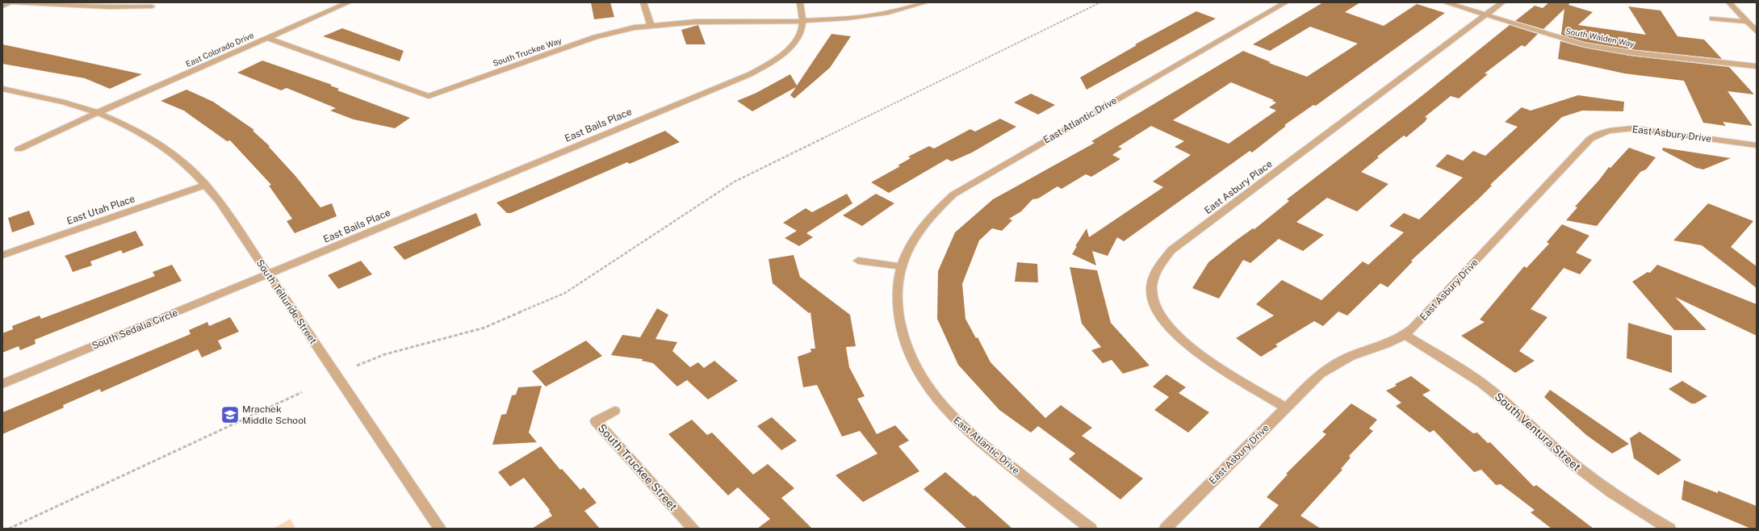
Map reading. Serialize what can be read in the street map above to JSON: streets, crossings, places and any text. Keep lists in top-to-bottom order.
{
  "streets": {
    "street": [
      "South Walden Way",
      "East Colorado Drive",
      "South Truckee Way",
      "East Atlantic Drive",
      "East Bails Place",
      "East Asbury Drive",
      "East Asbury Place",
      "East Utah Place",
      "South Telluride Street",
      "South Sedalia Circle",
      "South Ventura Street",
      "South Truckee Street"
    ]
  },
  "crossings": [
    ["South Walden Way", "East Asbury Place"],
    ["East Colorado Drive", "South Truckee Way"],
    ["East Colorado Drive", "South Telluride Street"],
    ["South Truckee Way", "East Bails Place"],
    ["East Bails Place", "South Telluride Street"],
    ["East Bails Place", "South Sedalia Circle"],
    ["East Asbury Drive", "East Asbury Place"],
    ["East Asbury Drive", "South Ventura Street"],
    ["East Utah Place", "South Telluride Street"],
    ["South Telluride Street", "South Sedalia Circle"]
  ],
  "places": {
    "school or university": ["Mrachek Middle School"]
  }
}
